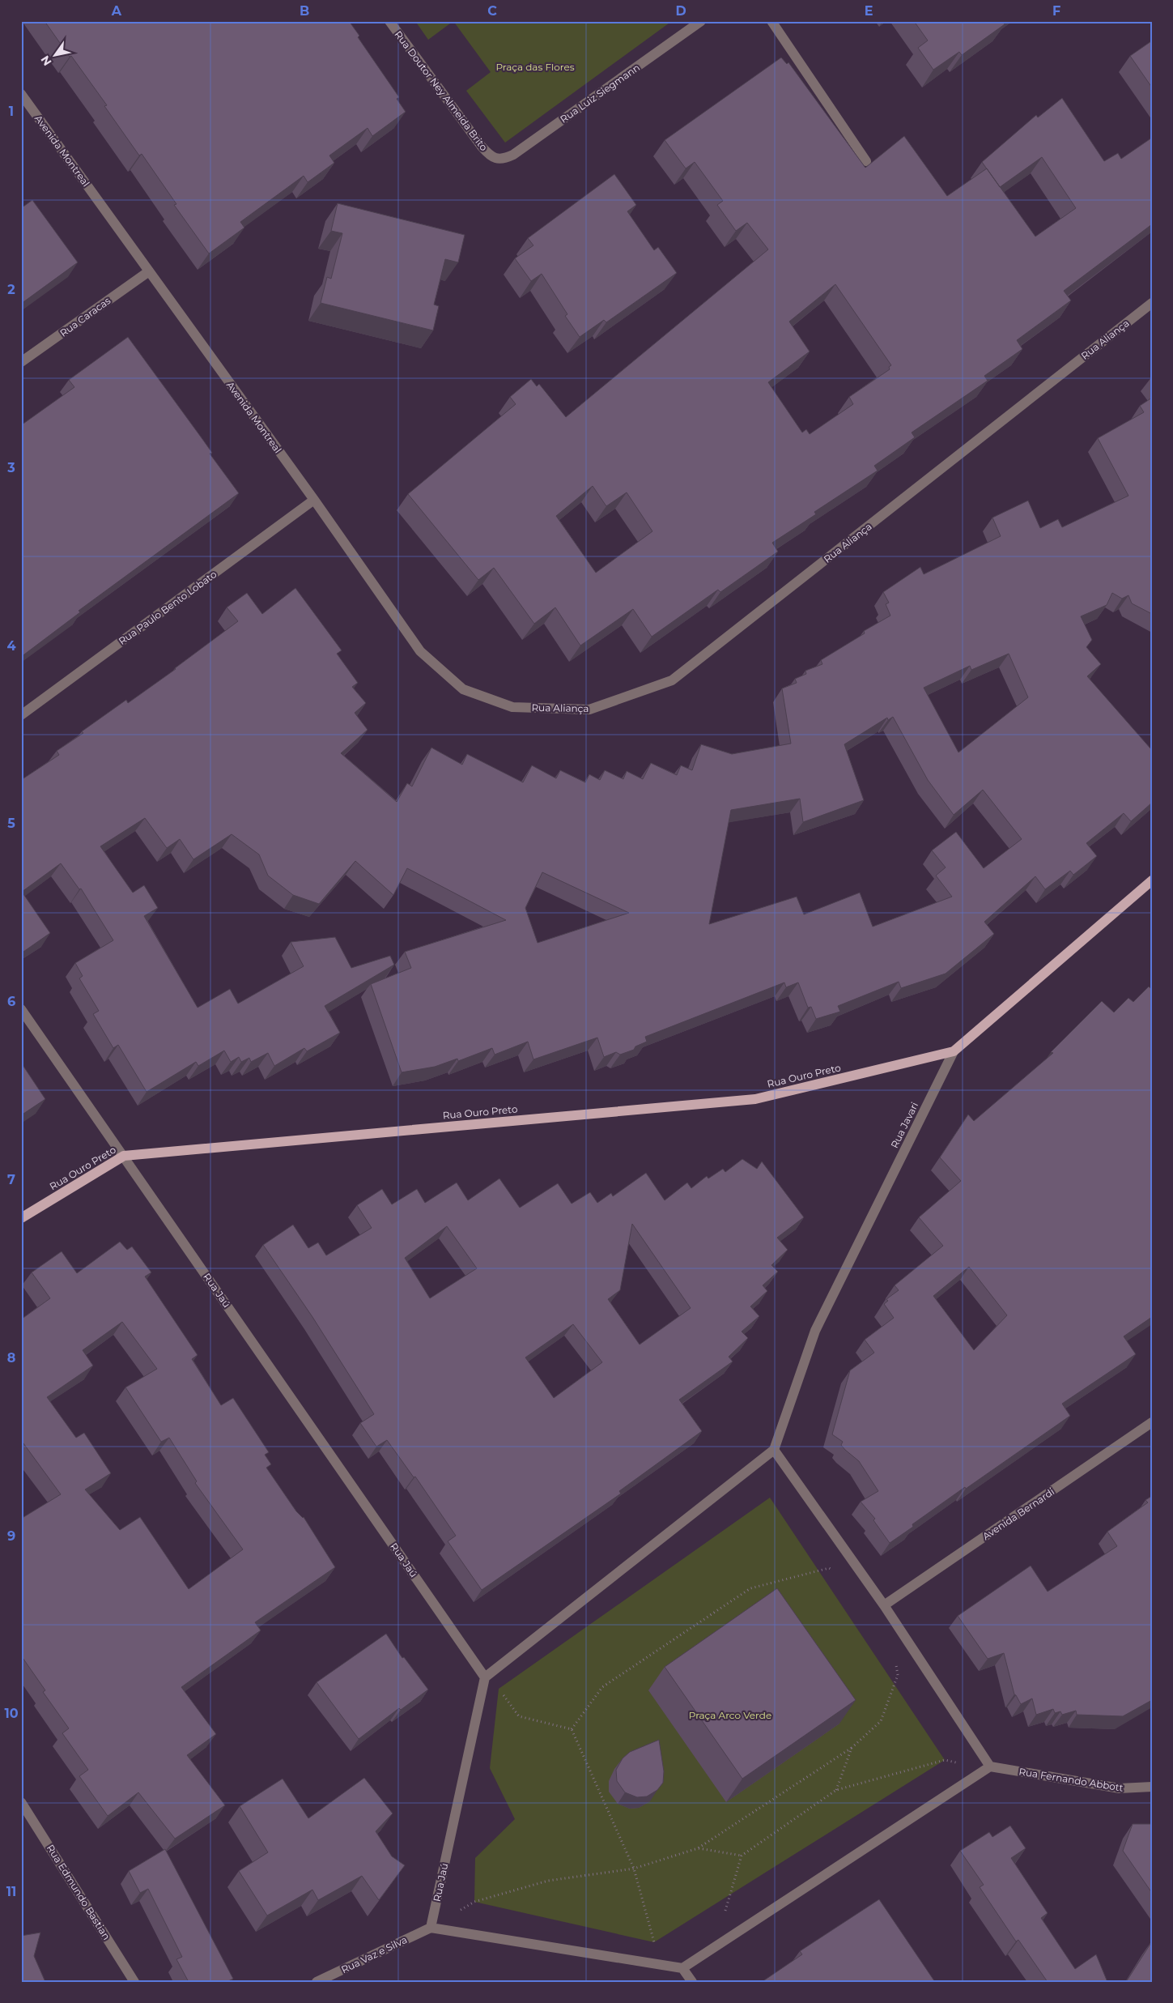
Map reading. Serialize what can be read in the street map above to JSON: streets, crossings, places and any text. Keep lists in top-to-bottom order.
{
  "streets": {
    "main road": ["Rua Ouro Preto", "Rua Javari"],
    "street": [
      "Rua Doutor Ney Almeida Brito",
      "Rua Luiz Siegmann",
      "Avenida Montreal",
      "Rua Caracas",
      "Rua Aliança",
      "Rua Paulo Bento Lobato",
      "Rua Jaú",
      "Avenida Bernardi",
      "Rua Fernando Abbott",
      "Rua Edmundo Bastian",
      "Rua Vaz e Silva"
    ]
  },
  "crossings": [
    ["Rua Doutor Ney Almeida Brito", "Rua Luiz Siegmann"],
    ["Avenida Montreal", "Rua Caracas"],
    ["Avenida Montreal", "Rua Aliança"],
    ["Avenida Montreal", "Rua Paulo Bento Lobato"],
    ["Rua Ouro Preto", "Rua Javari"],
    ["Rua Ouro Preto", "Rua Jaú"],
    ["Rua Jaú", "Rua Vaz e Silva"]
  ],
  "parks": ["Praça das Flores", "Praça Arco Verde"],
  "north": "bottom left",
  "grid": {
    "columns": [
      "A",
      "B",
      "C",
      "D",
      "E",
      "F"
    ],
    "rows": [
      "1",
      "2",
      "3",
      "4",
      "5",
      "6",
      "7",
      "8",
      "9",
      "10",
      "11"
    ]
  }
}
